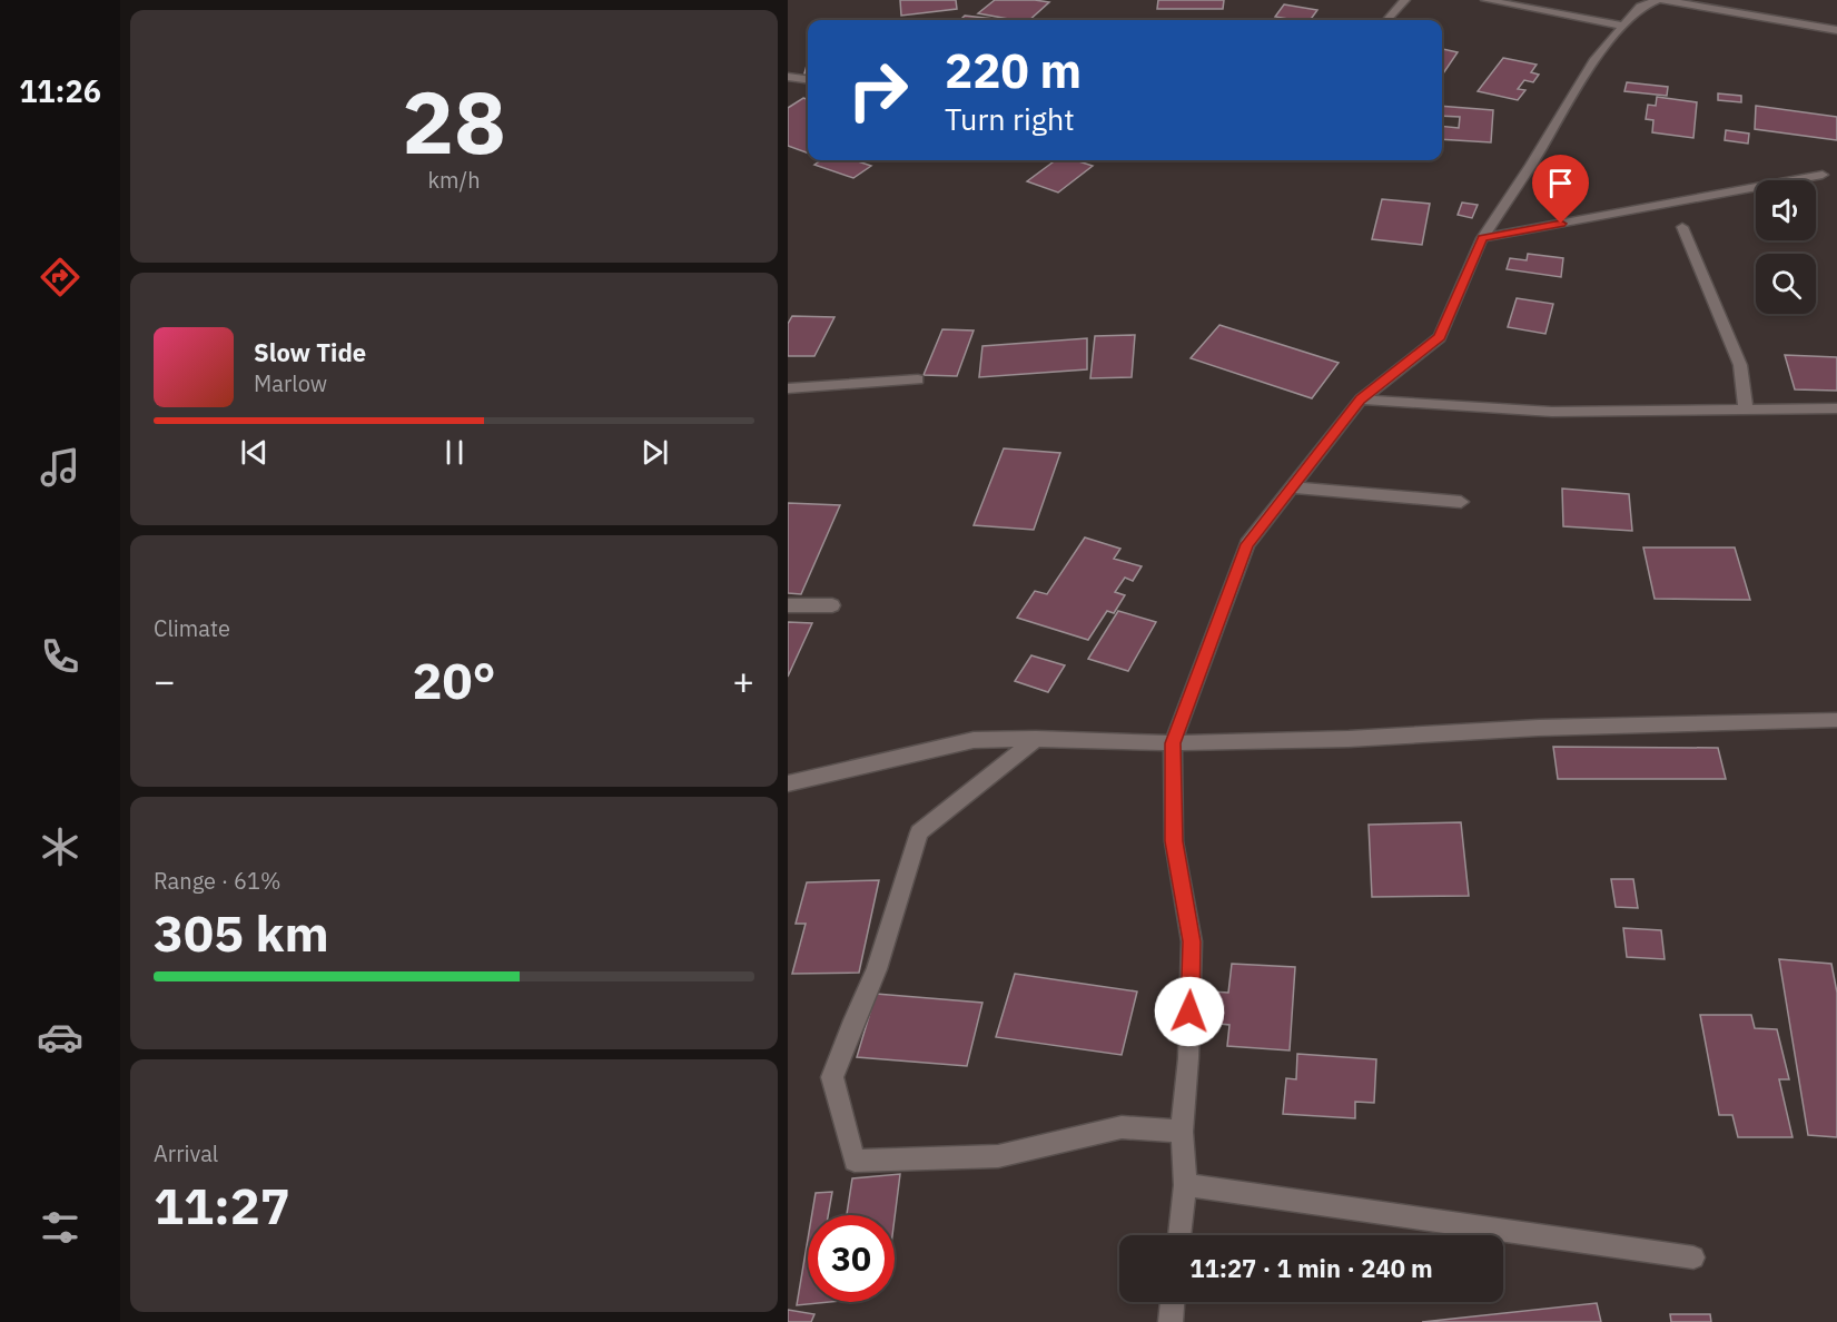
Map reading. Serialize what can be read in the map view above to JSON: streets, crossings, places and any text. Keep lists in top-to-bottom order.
{
  "page": {
    "tabs": "11:26",
    "tile": [
      ["28", "km/h"],
      "Climate",
      ["Range · 61%", "305 km"],
      ["Arrival", "11:27"]
    ],
    "turn": ["220 m", "Turn right"],
    "song": ["Slow Tide", "Marlow"],
    "heat": ["−", "20°", "+"],
    "limit": "30",
    "trip": "11:27 · 1 min · 240 m"
  }
}
